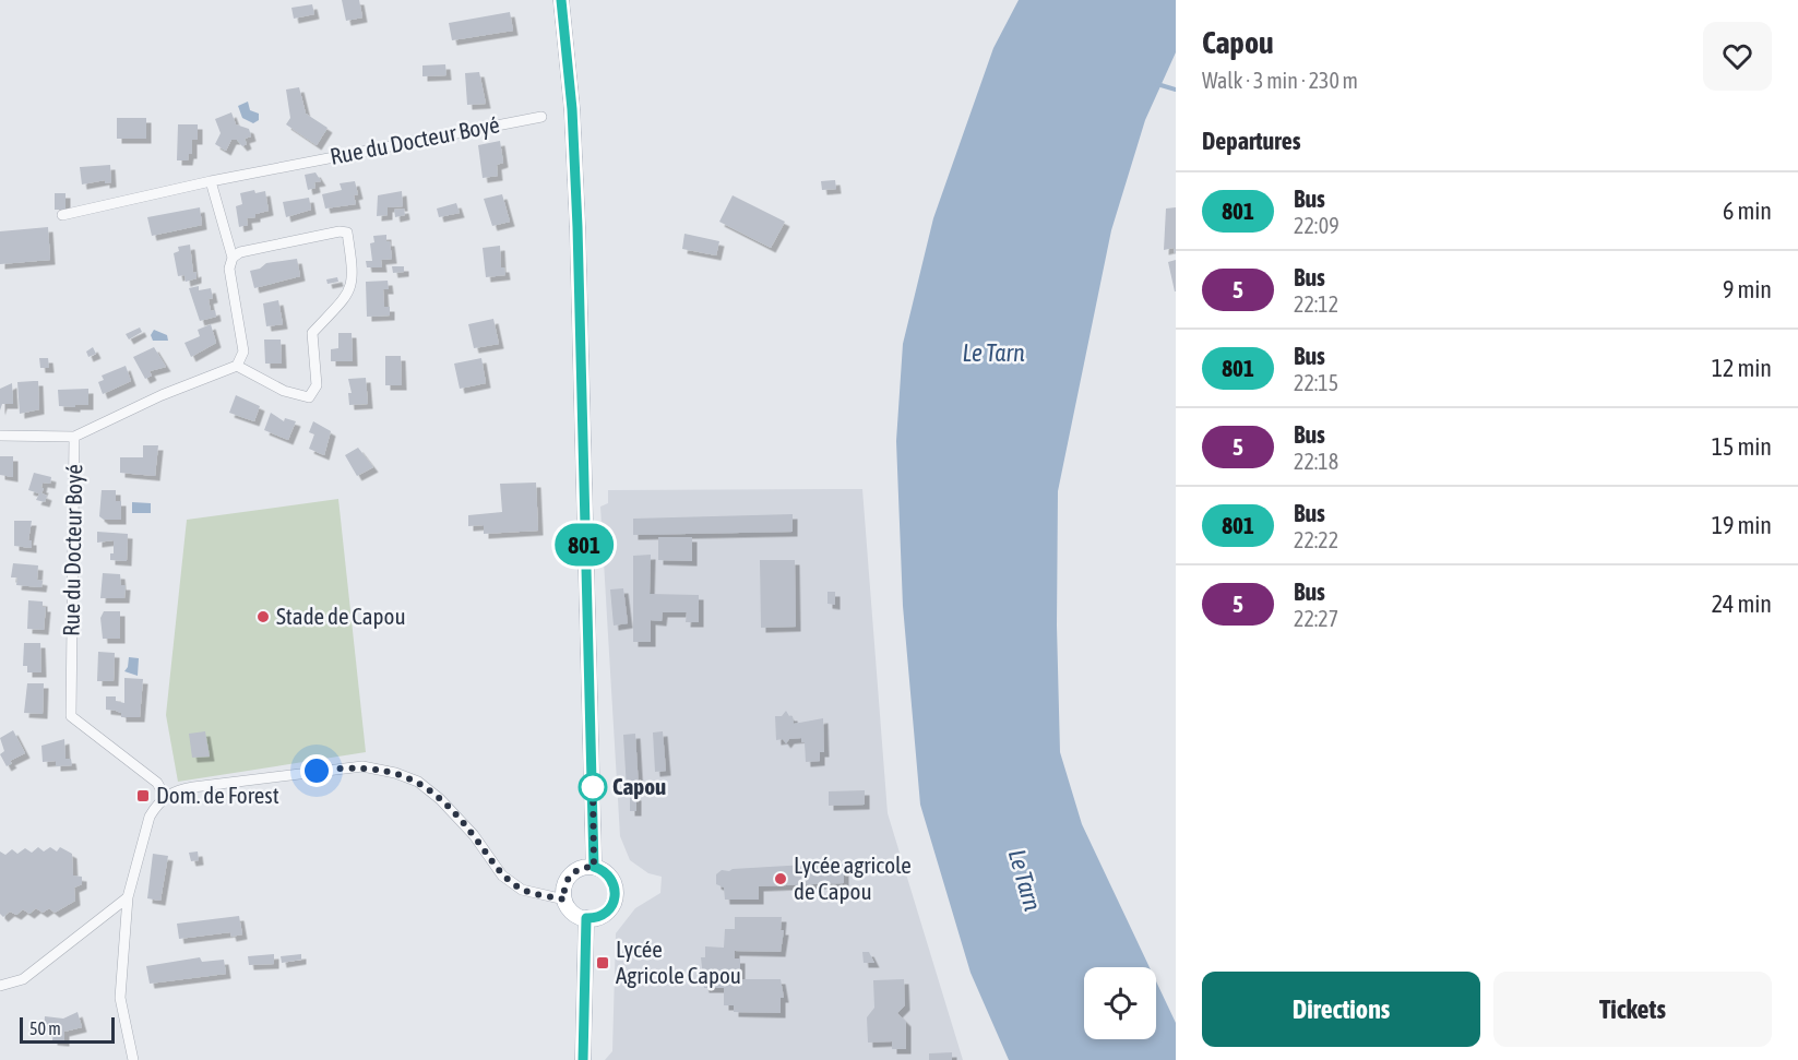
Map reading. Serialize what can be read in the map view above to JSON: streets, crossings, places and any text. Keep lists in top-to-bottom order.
{
  "streets": {
    "street": ["Rue du Docteur Boyé"]
  },
  "water": ["Le Tarn"],
  "places": {
    "other": ["Stade de Capou", "Capou", "Lycée agricole de Capou"],
    "transit": ["Dom. de Forest", "Lycée Agricole Capou"]
  },
  "lines": ["bus line 801"],
  "scale_bar": "50 m",
  "page": {
    "on_map": "801",
    "heading": [
      ["Capou", "Walk · 3 min · 230 m"],
      "Departures"
    ],
    "list": [
      {
        "mark": "801",
        "name": "Bus",
        "note": "22:09",
        "value": "6 min"
      },
      {
        "mark": "5",
        "name": "Bus",
        "note": "22:12",
        "value": "9 min"
      },
      {
        "mark": "801",
        "name": "Bus",
        "note": "22:15",
        "value": "12 min"
      },
      {
        "mark": "5",
        "name": "Bus",
        "note": "22:18",
        "value": "15 min"
      },
      {
        "mark": "801",
        "name": "Bus",
        "note": "22:22",
        "value": "19 min"
      },
      {
        "mark": "5",
        "name": "Bus",
        "note": "22:27",
        "value": "24 min"
      }
    ],
    "buttons": ["Directions", "Tickets"],
    "scale": "50 m"
  }
}
